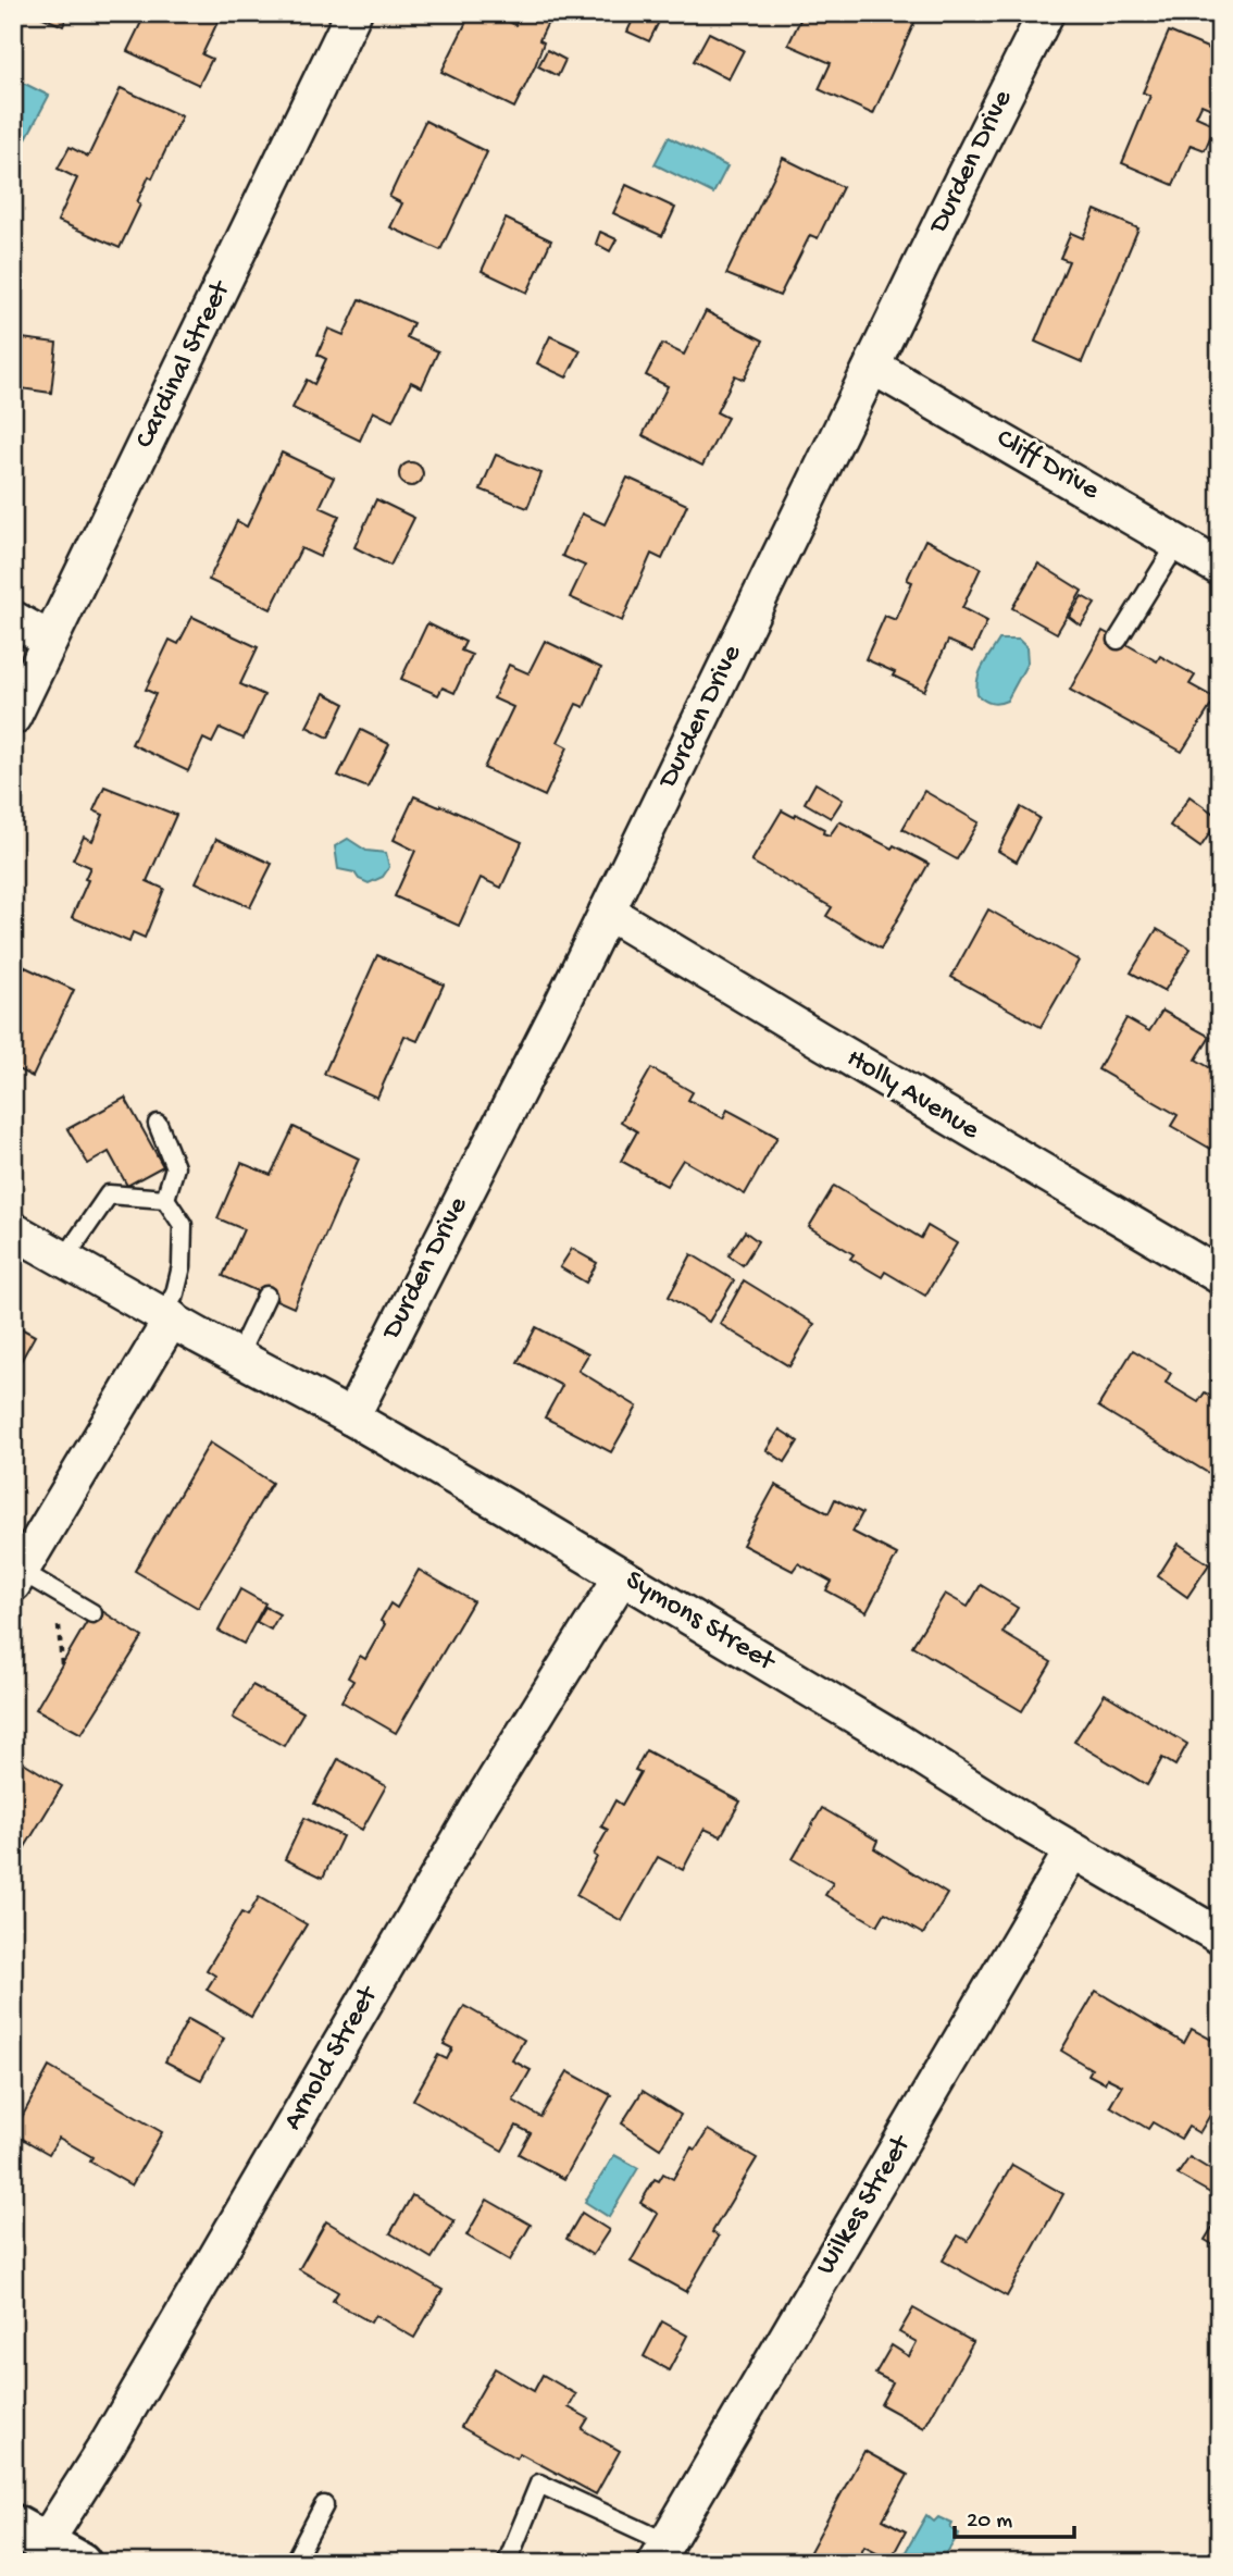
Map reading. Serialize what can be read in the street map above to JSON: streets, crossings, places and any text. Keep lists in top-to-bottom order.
{
  "streets": {
    "street": [
      "Durden Drive",
      "Cardinal Street",
      "Cliff Drive",
      "Holly Avenue",
      "Symons Street",
      "Arnold Street",
      "Wilkes Street"
    ]
  },
  "crossings": [
    ["Durden Drive", "Cliff Drive"],
    ["Durden Drive", "Holly Avenue"],
    ["Durden Drive", "Symons Street"],
    ["Symons Street", "Arnold Street"],
    ["Symons Street", "Wilkes Street"]
  ],
  "scale_bar": "20 m"
}
